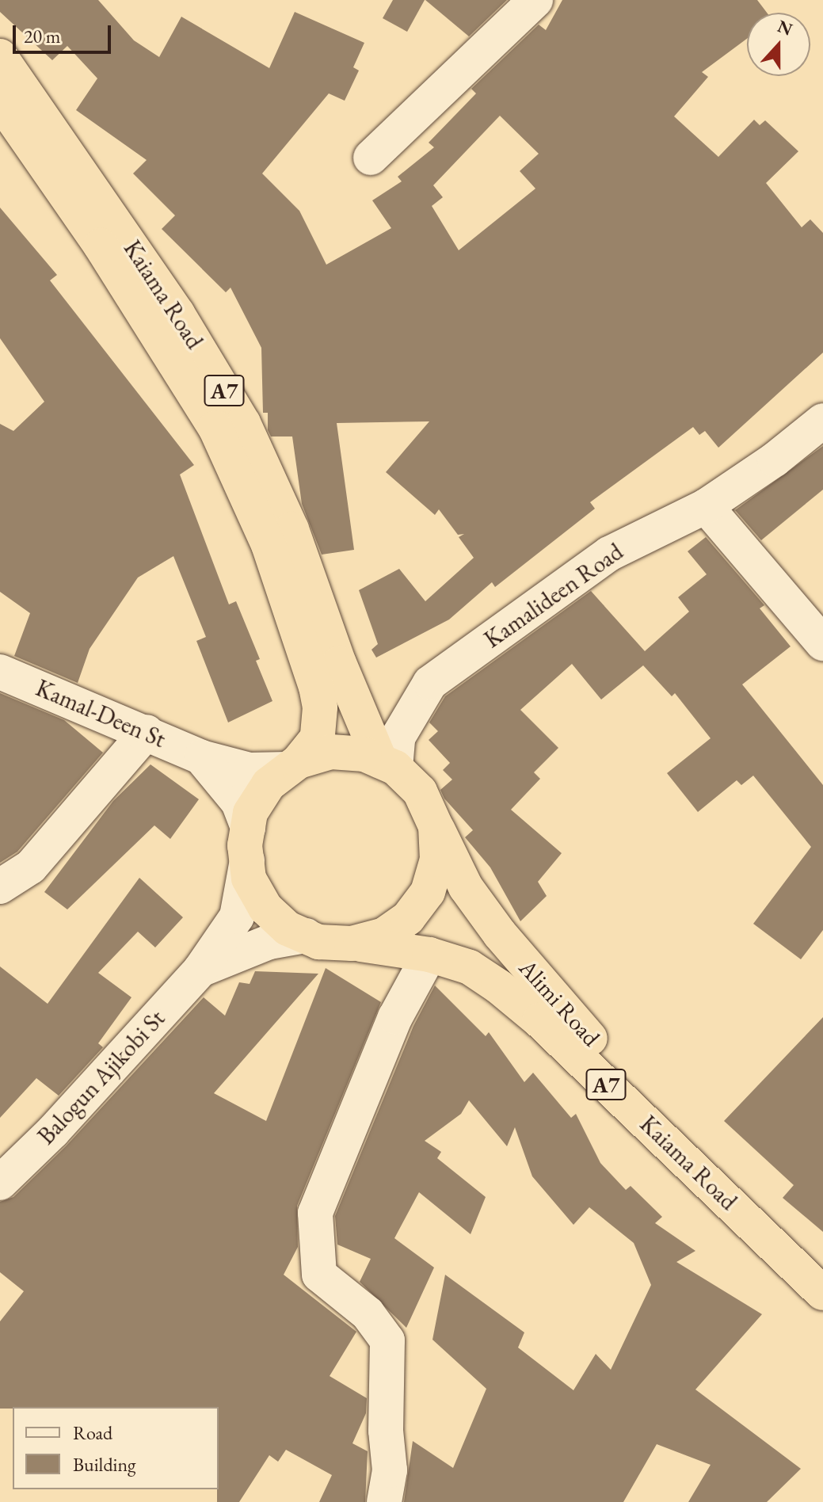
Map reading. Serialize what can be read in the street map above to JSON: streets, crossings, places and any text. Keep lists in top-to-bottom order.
{
  "streets": {
    "highway": ["Kaiama Road", "A7", "Alimi Road"],
    "street": ["Kamalideen Road", "Kamal-Deen St", "Balogun Ajikobi St"]
  },
  "crossings": [
    ["Kaiama Road", "Kamalideen Road"],
    ["Kaiama Road", "Kamal-Deen St"],
    ["Kaiama Road", "Alimi Road"],
    ["Kaiama Road", "Balogun Ajikobi St"],
    ["Kamalideen Road", "Kamal-Deen St"],
    ["Kamalideen Road", "Alimi Road"],
    ["Kamalideen Road", "Balogun Ajikobi St"],
    ["Kamal-Deen St", "Alimi Road"],
    ["Kamal-Deen St", "Balogun Ajikobi St"],
    ["Alimi Road", "Balogun Ajikobi St"]
  ],
  "legend": ["Road", "Building"],
  "scale_bar": "20 m",
  "north": "top"
}
